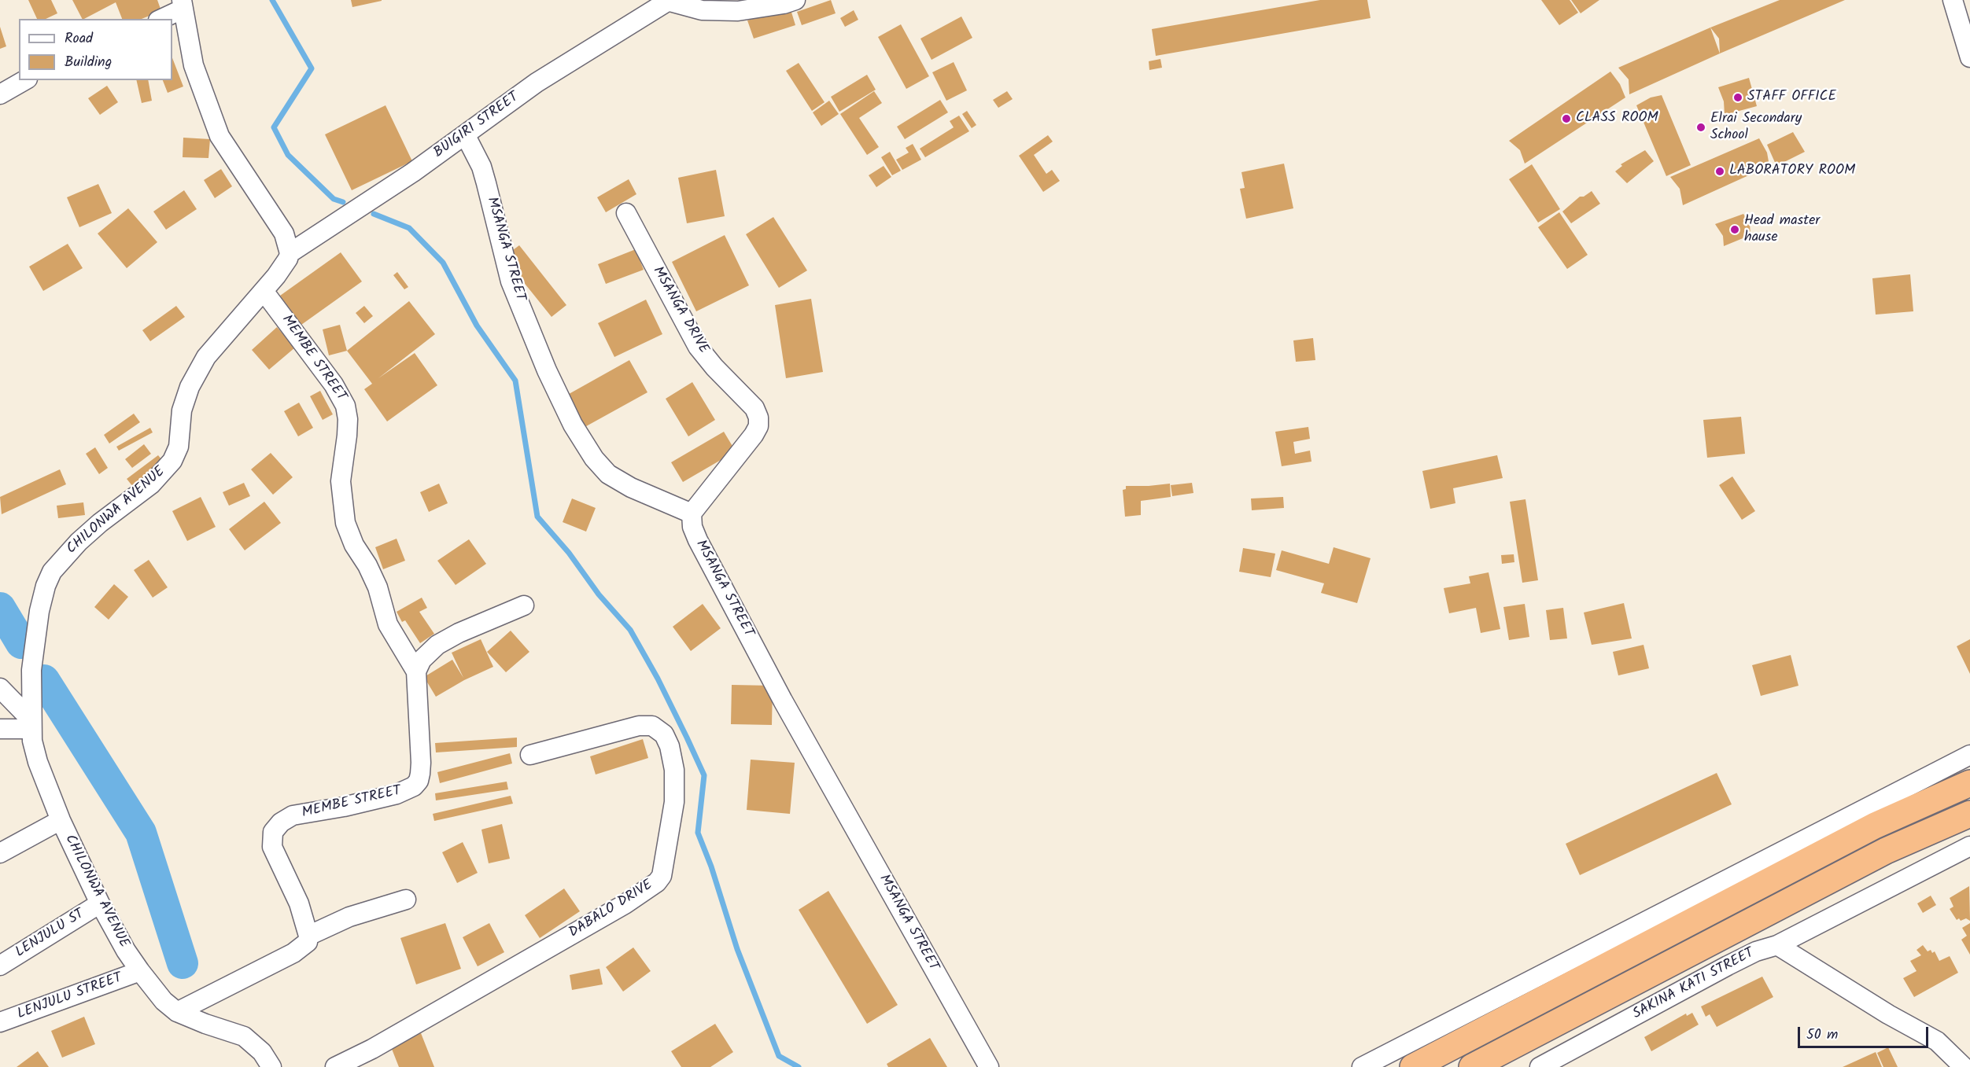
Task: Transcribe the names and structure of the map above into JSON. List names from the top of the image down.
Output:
{
  "streets": {
    "street": [
      "BUIGIRI STREET",
      "MSANGA STREET",
      "MSANGA DRIVE",
      "MEMBE STREET",
      "CHILONWA AVENUE",
      "DABALO DRIVE",
      "LENJULU ST",
      "SAKINA KATI STREET",
      "LENJULU STREET"
    ]
  },
  "crossings": [
    ["BUIGIRI STREET", "MSANGA STREET"],
    ["BUIGIRI STREET", "CHILONWA AVENUE"],
    ["MSANGA STREET", "MSANGA DRIVE"],
    ["MEMBE STREET", "CHILONWA AVENUE"],
    ["CHILONWA AVENUE", "LENJULU ST"],
    ["CHILONWA AVENUE", "LENJULU STREET"]
  ],
  "places": [
    "STAFF OFFICE",
    "CLASS ROOM",
    "Elrai Secondary School",
    "LABORATORY ROOM",
    "Head master hause"
  ],
  "legend": ["Road", "Building"],
  "scale_bar": "50 m"
}
